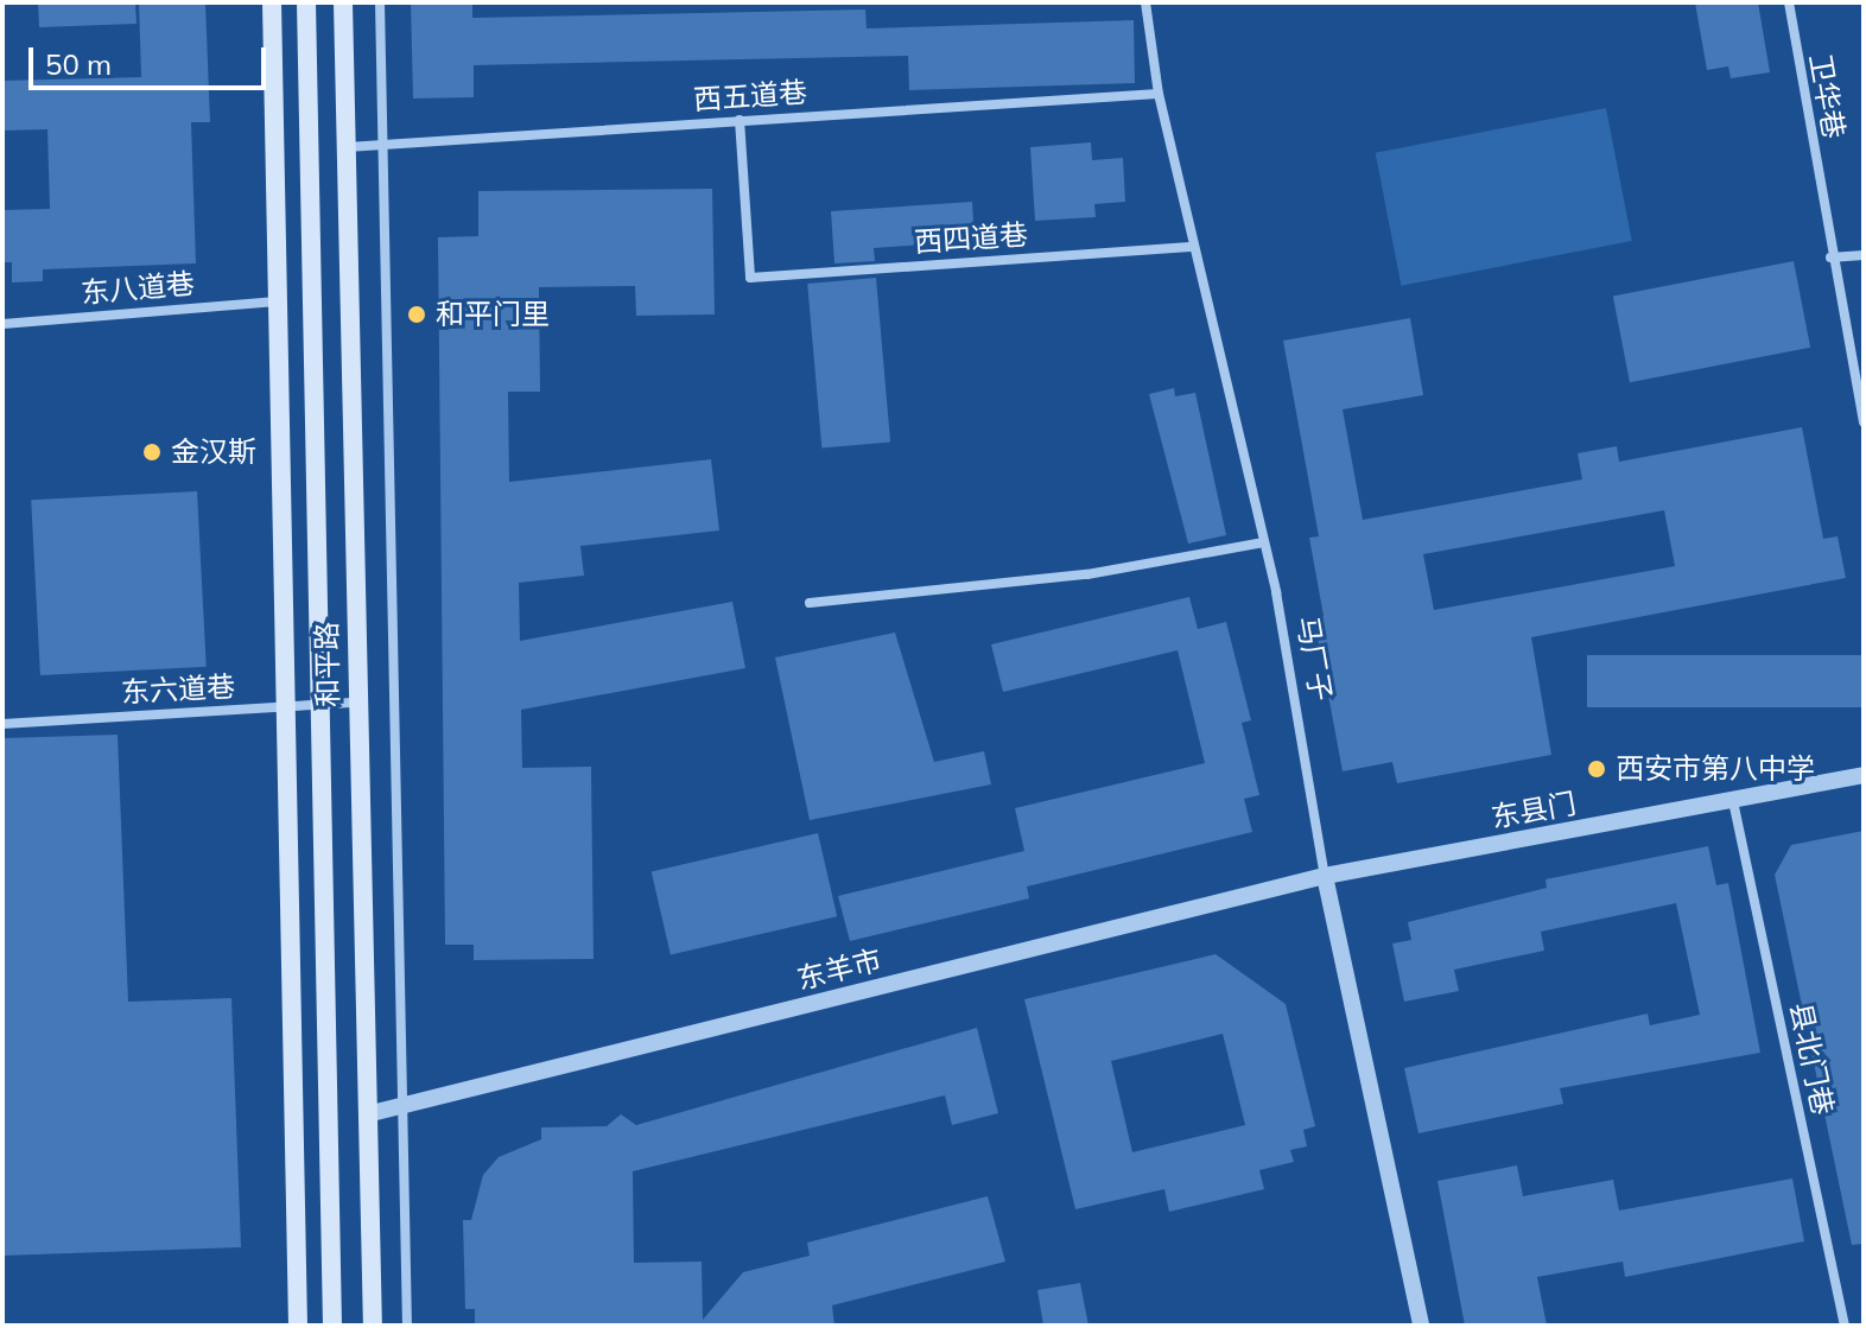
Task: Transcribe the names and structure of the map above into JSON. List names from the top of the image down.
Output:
{
  "streets": {
    "main road": ["和平路"],
    "street": [
      "西五道巷",
      "卫华巷",
      "西四道巷",
      "东八道巷",
      "马厂子",
      "东六道巷",
      "东县门",
      "东羊市",
      "县北门巷"
    ]
  },
  "crossings": [
    ["西五道巷", "西四道巷"],
    ["西五道巷", "马厂子"],
    ["西五道巷", "和平路"],
    ["西四道巷", "马厂子"],
    ["马厂子", "东县门"],
    ["马厂子", "东羊市"],
    ["和平路", "东六道巷"],
    ["和平路", "东羊市"],
    ["东县门", "东羊市"],
    ["东县门", "县北门巷"]
  ],
  "places": ["和平门里", "金汉斯", "西安市第八中学"],
  "scale_bar": "50 m"
}
